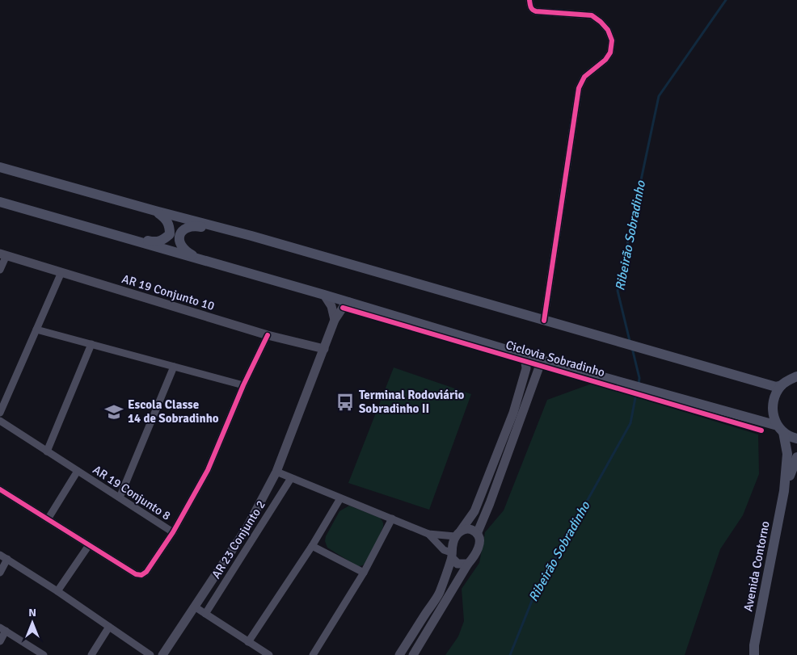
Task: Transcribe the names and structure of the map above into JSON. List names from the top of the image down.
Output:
{
  "streets": {
    "main road": ["Avenida Contorno"],
    "street": ["AR 19 Conjunto 10", "AR 19 Conjunto 8", "AR 23 Conjunto 2"],
    "cycle path": ["Ciclovia Sobradinho"]
  },
  "water": ["Ribeirão Sobradinho"],
  "places": {
    "bus stop": ["Terminal Rodoviário Sobradinho II"],
    "school or university": ["Escola Classe 14 de Sobradinho"]
  },
  "north": "top"
}
